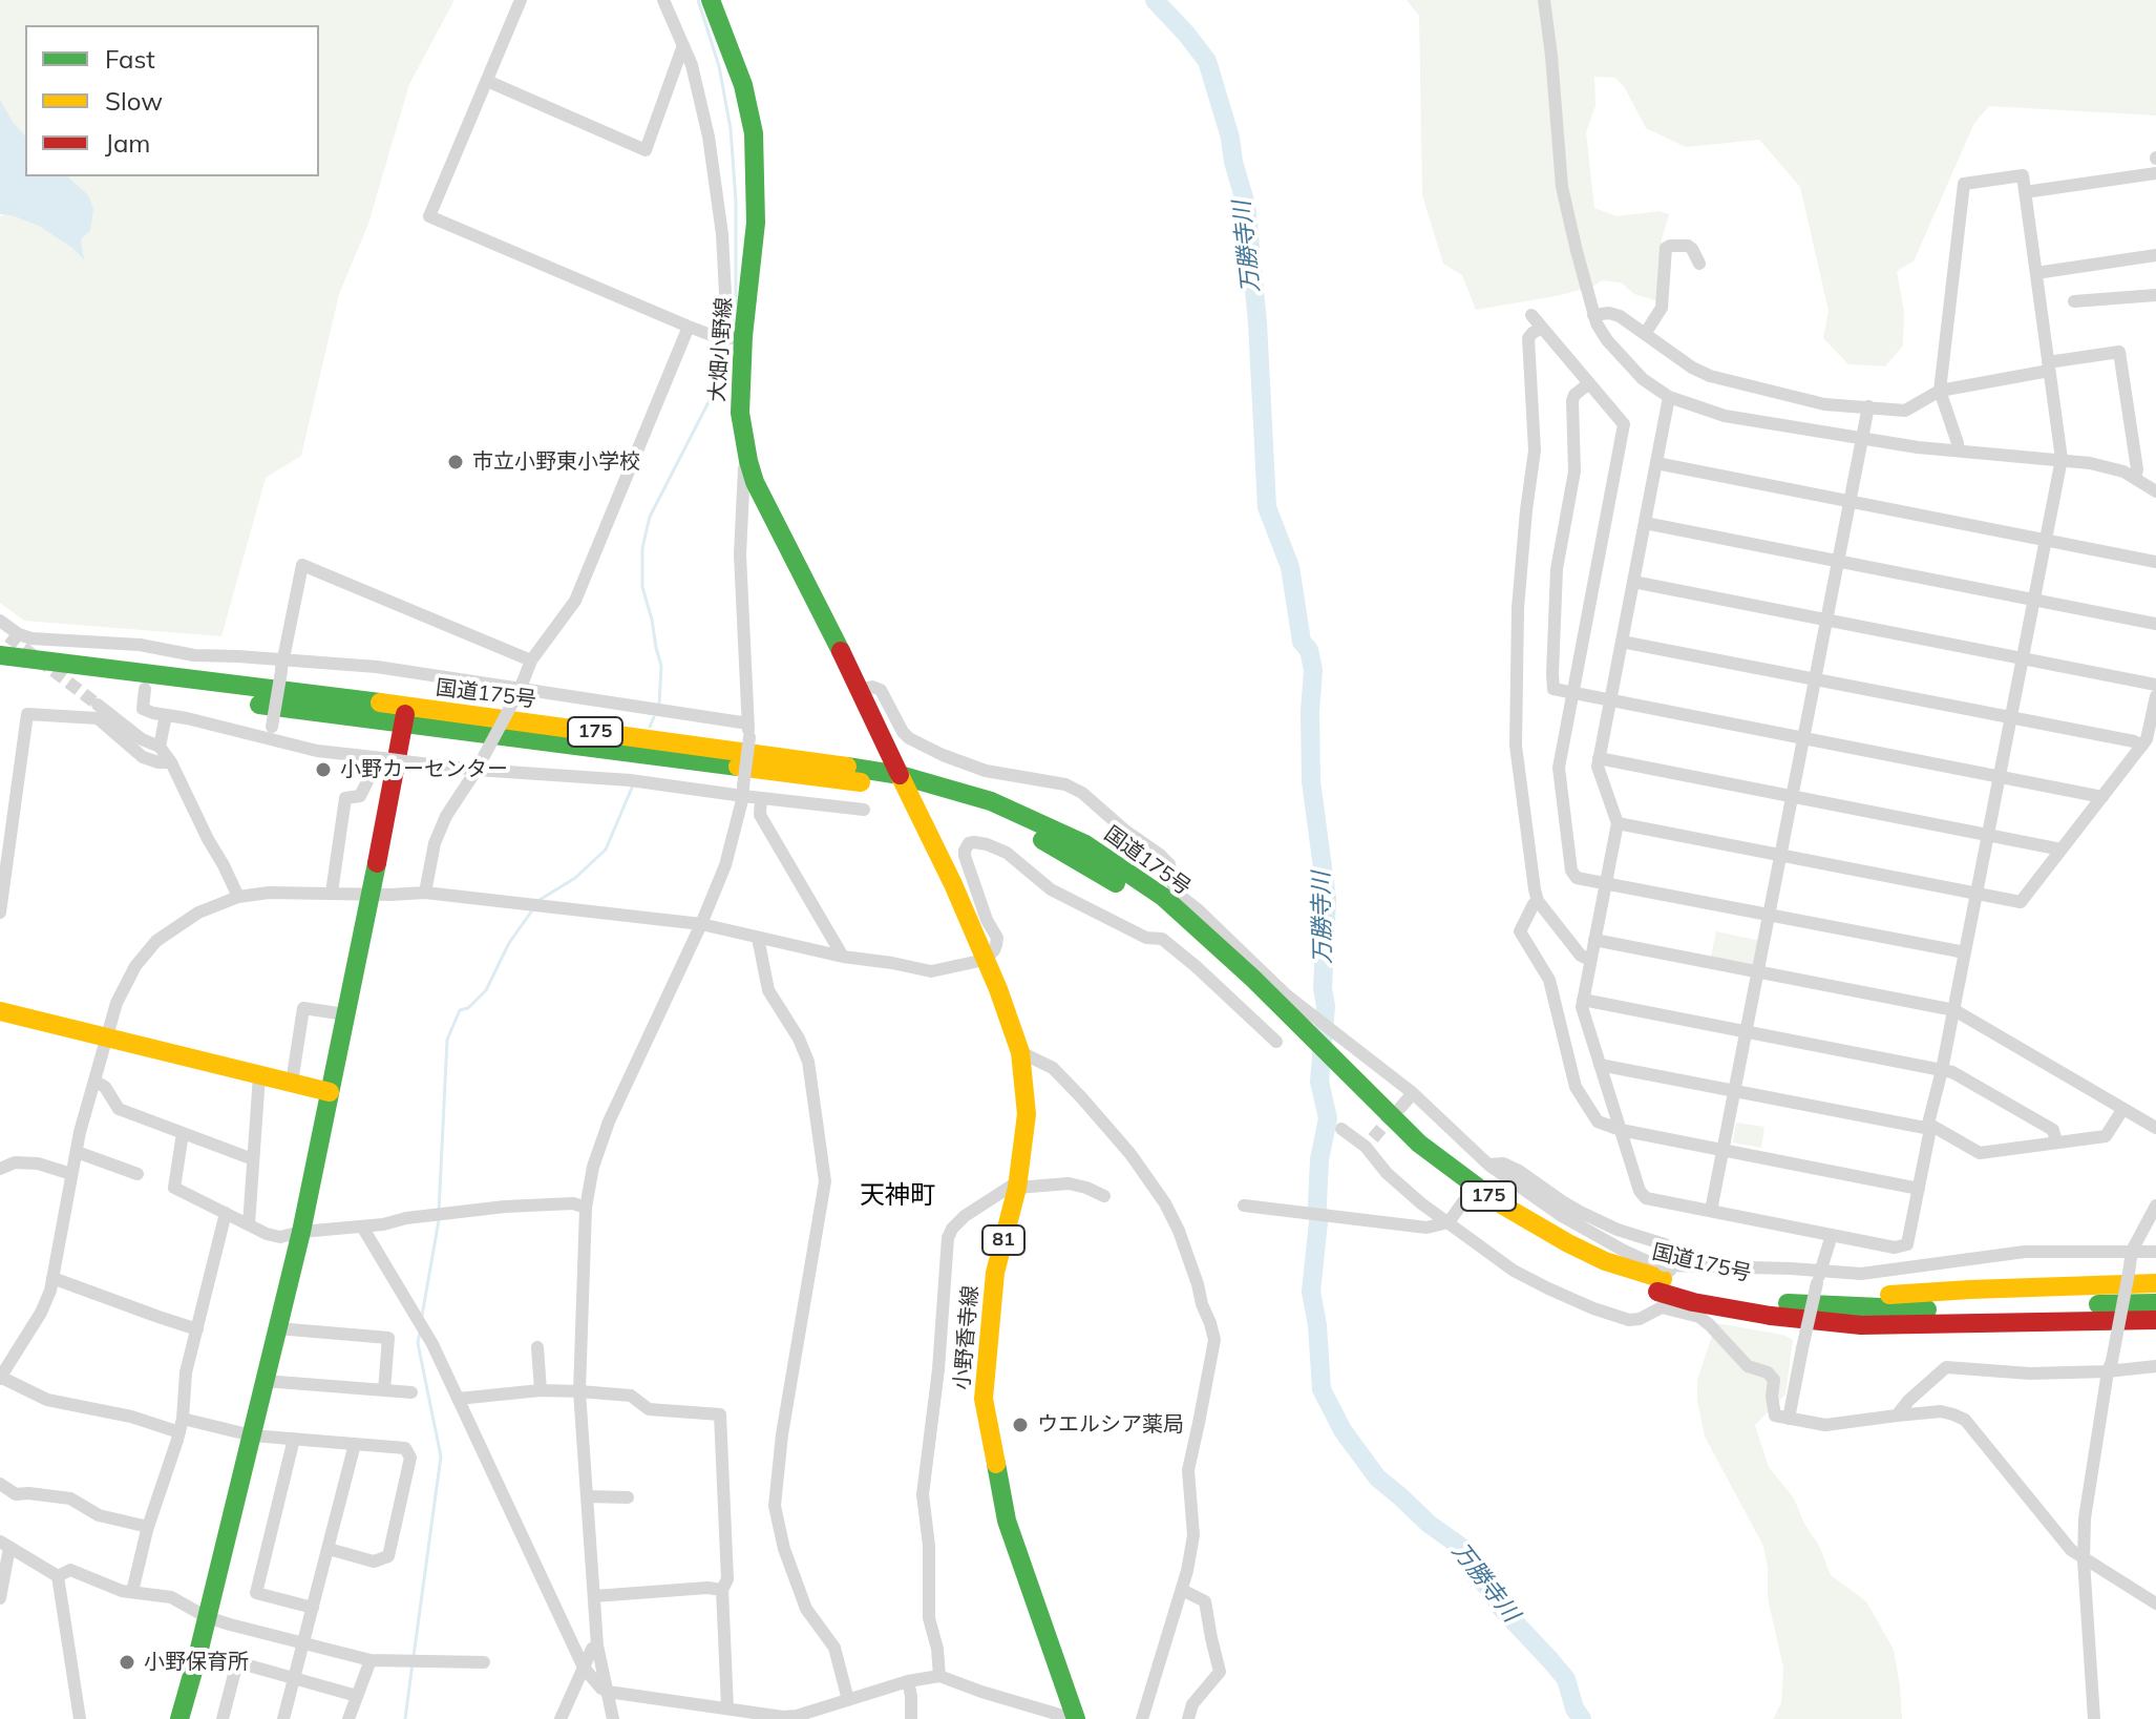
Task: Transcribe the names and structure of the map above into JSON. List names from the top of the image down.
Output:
{
  "streets": {
    "main road": [
      "大畑小野線",
      "国道175号",
      "175",
      "81",
      "小野香寺線"
    ]
  },
  "crossings": [
    ["大畑小野線", "国道175号"],
    ["大畑小野線", "小野香寺線"],
    ["国道175号", "小野香寺線"]
  ],
  "districts": ["天神町"],
  "water": ["万勝寺川"],
  "places": [
    "市立小野東小学校",
    "小野カーセンター",
    "ウエルシア薬局",
    "小野保育所"
  ],
  "legend": ["Fast", "Slow", "Jam"]
}
